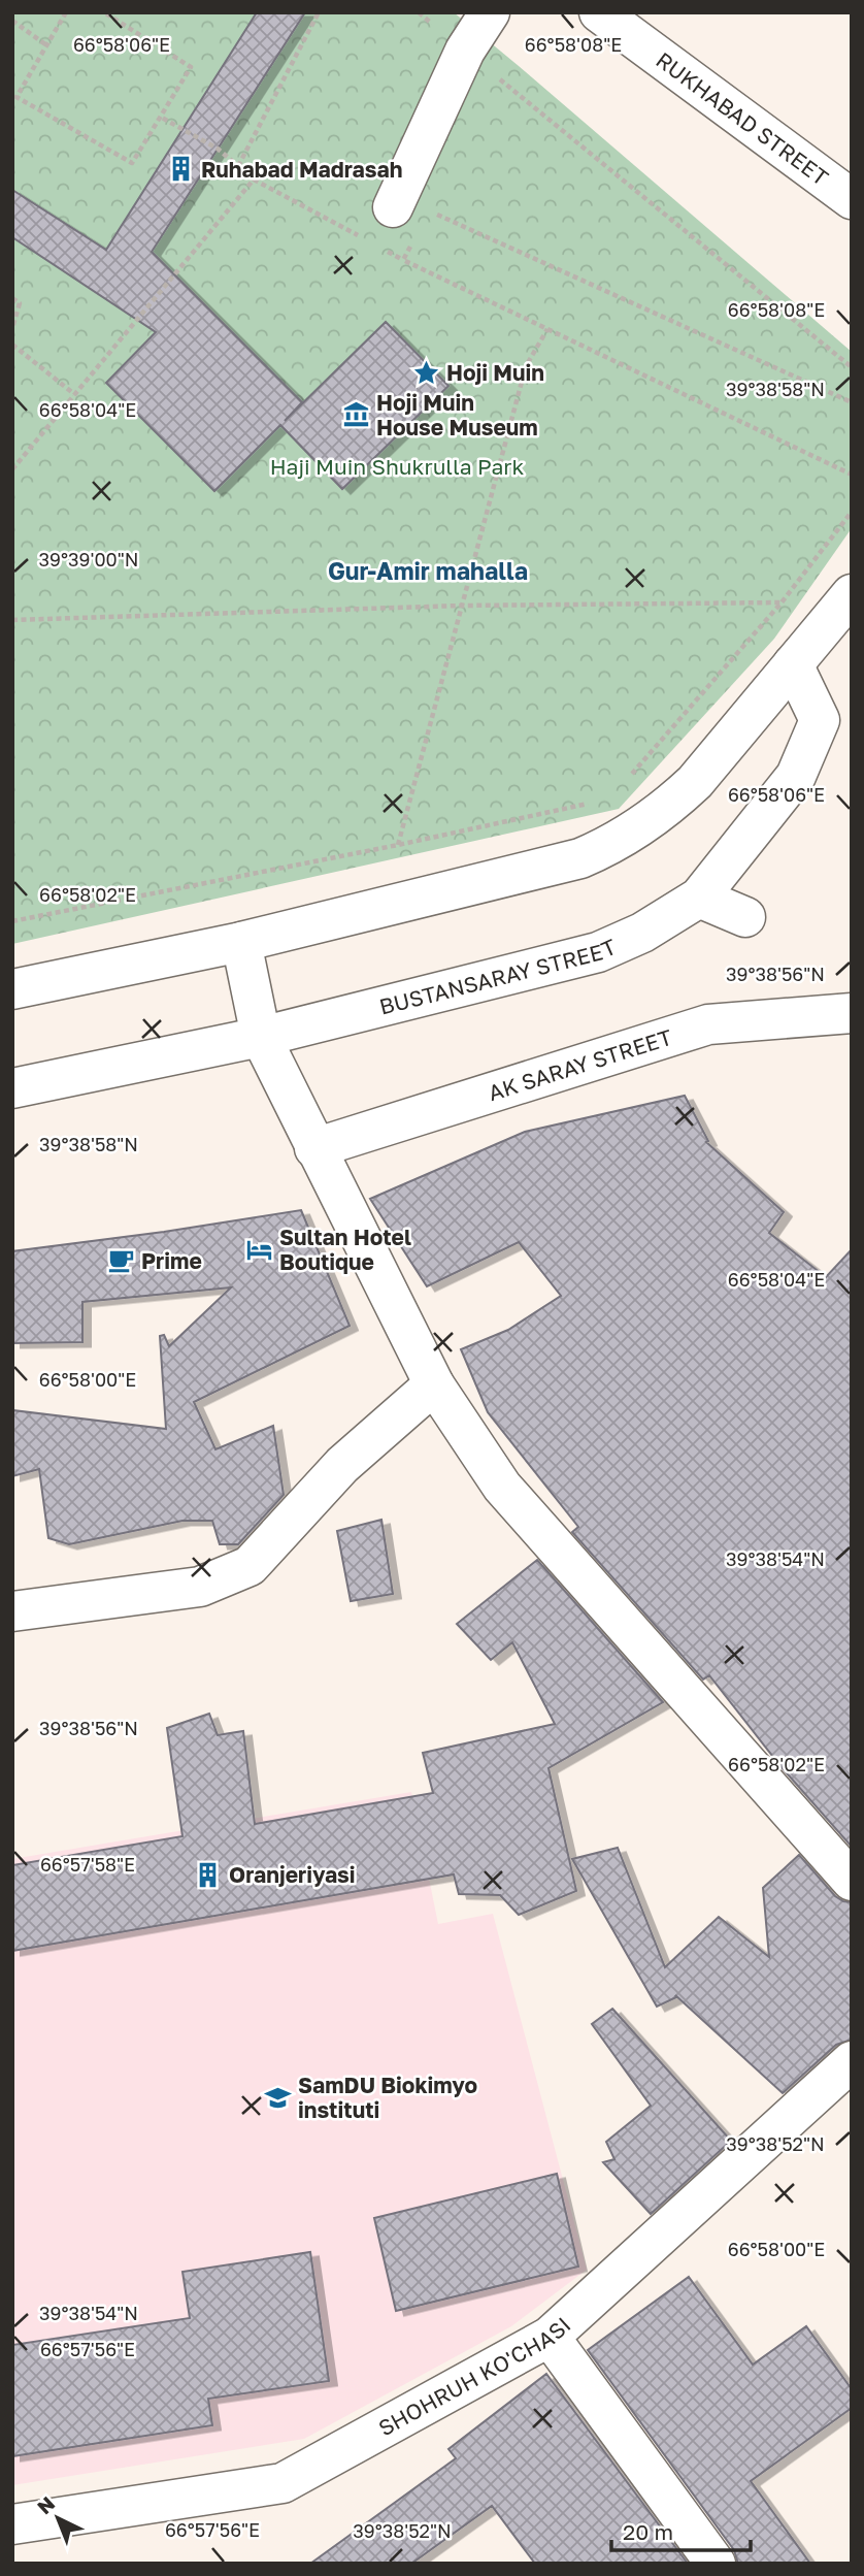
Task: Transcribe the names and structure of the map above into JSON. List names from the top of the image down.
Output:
{
  "streets": {
    "street": [
      "RUKHABAD STREET",
      "BUSTANSARAY STREET",
      "AK SARAY STREET",
      "SHOHRUH KO'CHASI"
    ]
  },
  "districts": ["Gur-Amir mahalla"],
  "parks": ["Haji Muin Shukrulla Park"],
  "places": {
    "building": ["Ruhabad Madrasah", "Oranjeriyasi"],
    "place": ["Hoji Muin"],
    "museum": ["Hoji Muin House Museum"],
    "hotel": ["Sultan Hotel Boutique"],
    "cafe": ["Prime"],
    "school or university": ["SamDU Biokimyo instituti"]
  },
  "scale_bar": "20 m",
  "north": "top left",
  "coordinates": [
    "66°58'06\"E",
    "66°58'08\"E",
    "39°38'58\"N",
    "66°58'04\"E",
    "39°39'00\"N",
    "66°58'02\"E",
    "39°38'56\"N",
    "66°58'00\"E",
    "39°38'54\"N",
    "66°57'58\"E",
    "39°38'52\"N",
    "66°57'56\"E"
  ]
}
